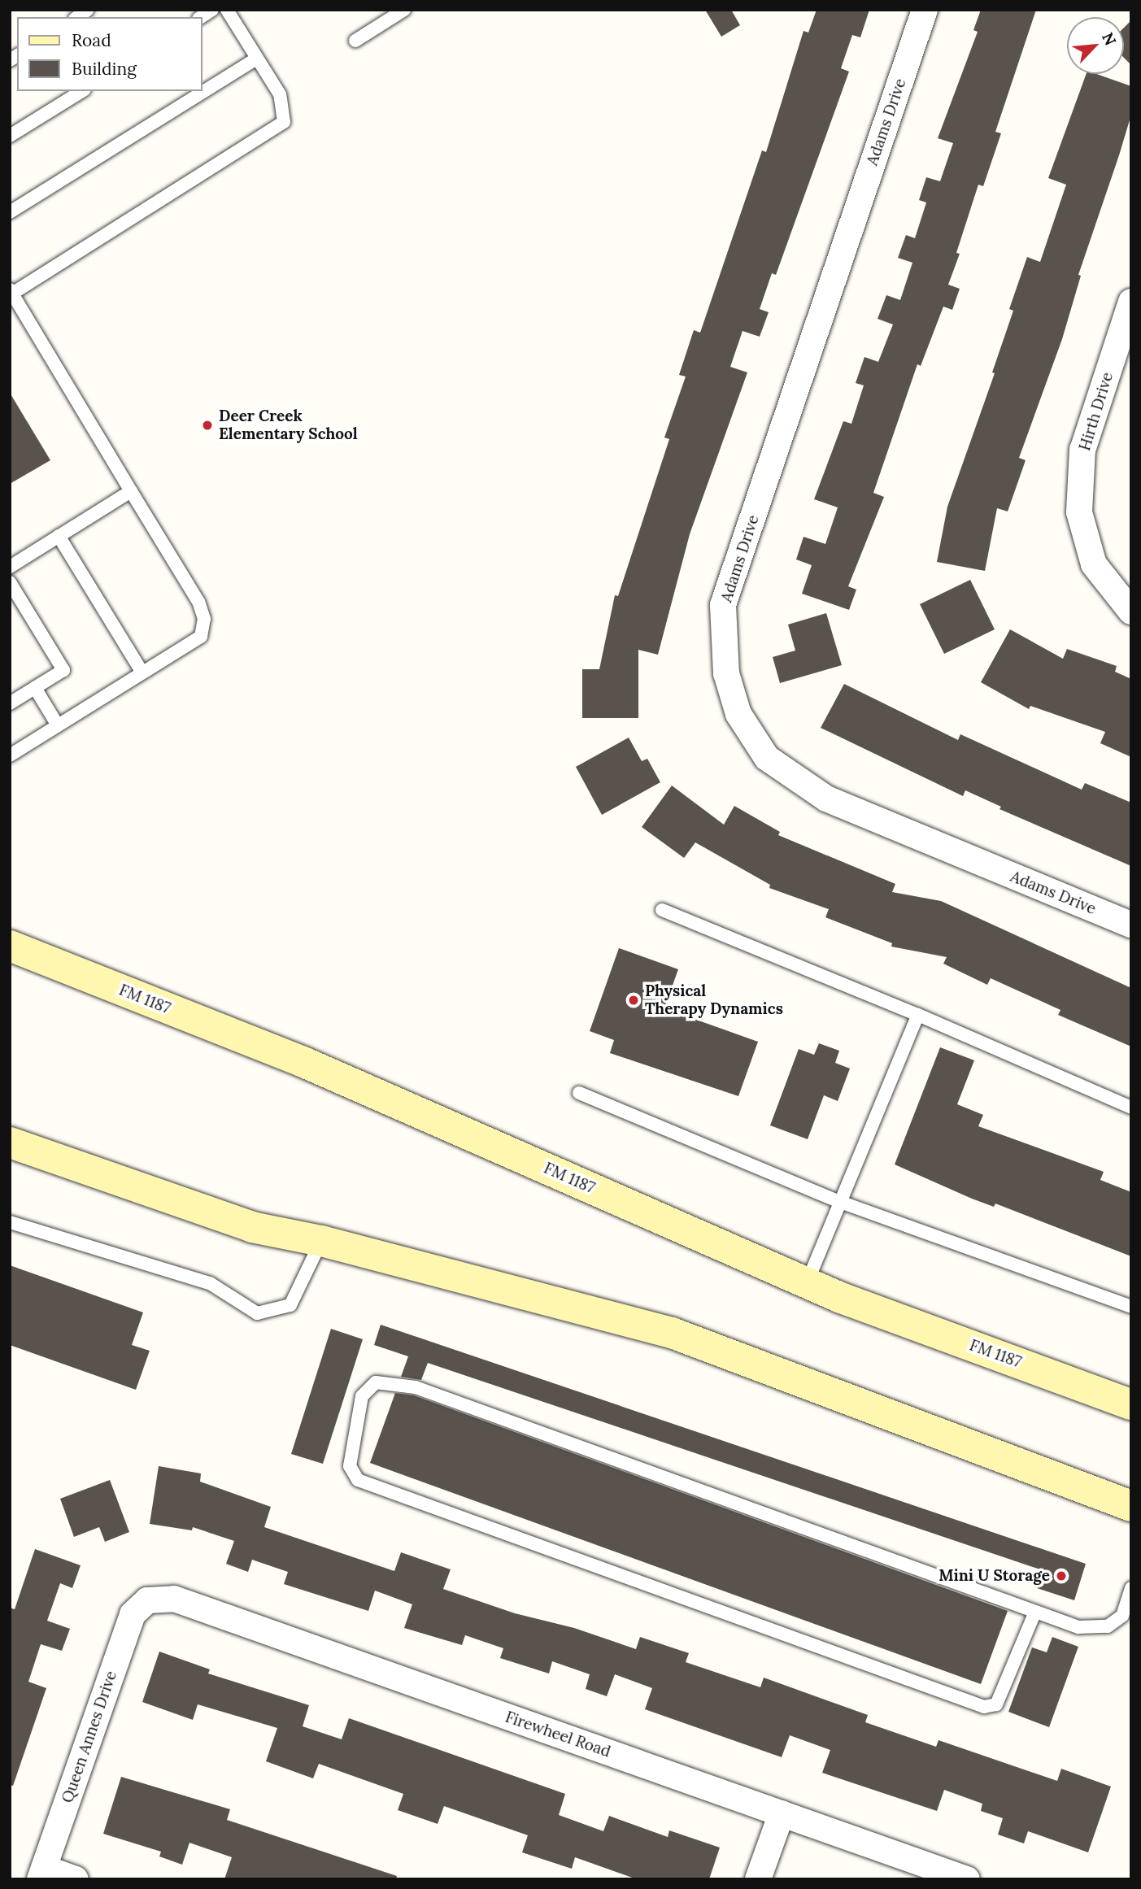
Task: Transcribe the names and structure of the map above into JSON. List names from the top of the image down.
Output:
{
  "streets": {
    "main road": ["FM 1187"],
    "street": [
      "Adams Drive",
      "Hirth Drive",
      "Firewheel Road",
      "Queen Annes Drive"
    ]
  },
  "crossings": [
    ["Firewheel Road", "Queen Annes Drive"]
  ],
  "places": ["Deer Creek Elementary School", "Physical Therapy Dynamics", "Mini U Storage"],
  "legend": ["Road", "Building"],
  "north": "top right"
}
